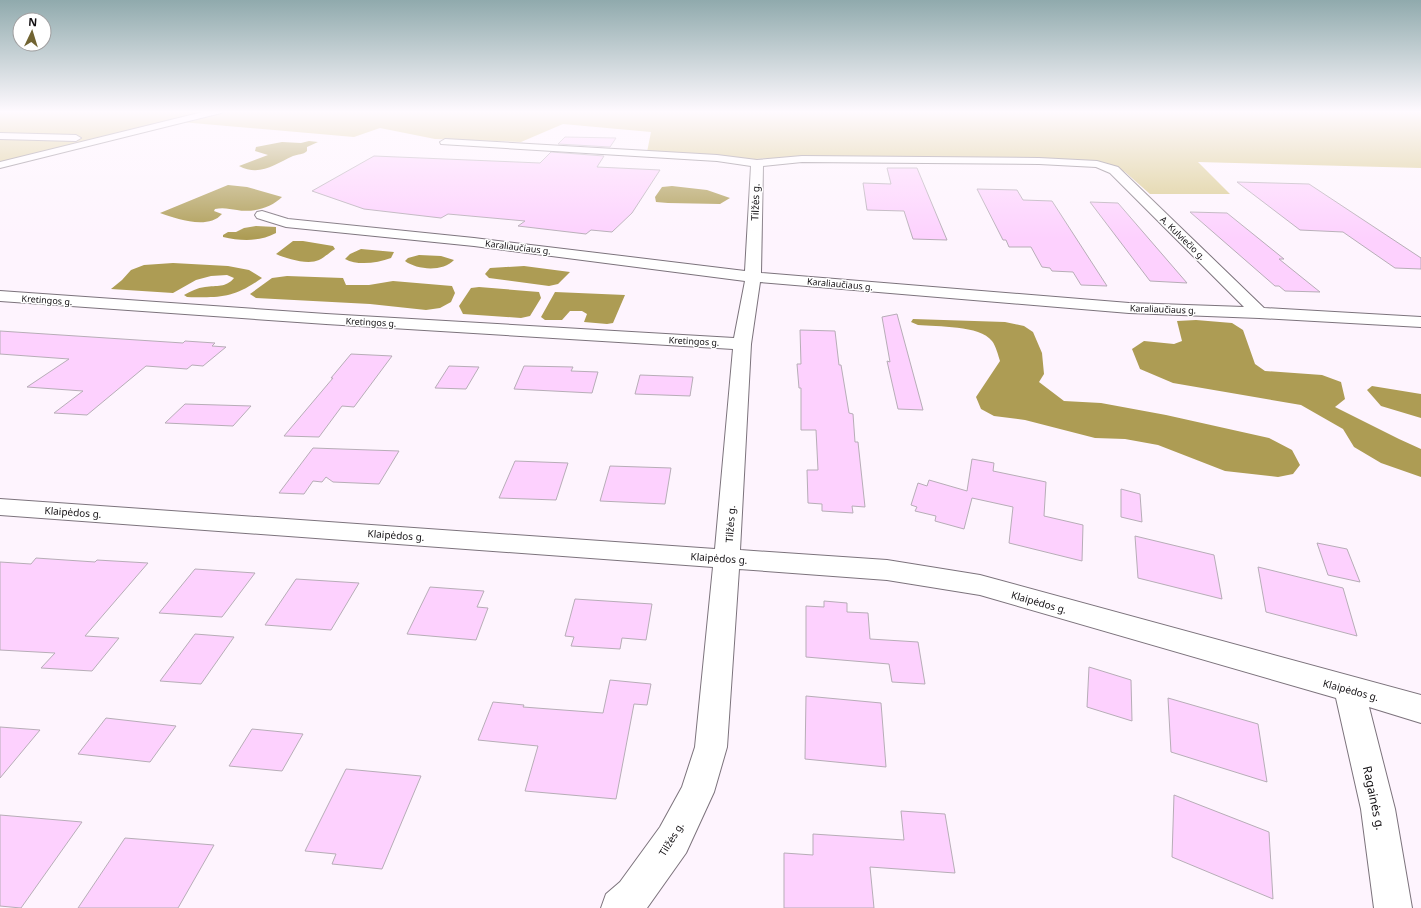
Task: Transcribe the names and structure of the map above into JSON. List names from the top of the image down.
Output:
{
  "streets": {
    "street": [
      "Tilžės g.",
      "A. Kulviečio g.",
      "Karaliaučiaus g.",
      "Kretingos g.",
      "Klaipėdos g.",
      "Ragainės g."
    ]
  },
  "crossings": [
    ["Tilžės g.", "A. Kulviečio g."],
    ["Tilžės g.", "Karaliaučiaus g."],
    ["Tilžės g.", "Kretingos g."],
    ["Tilžės g.", "Klaipėdos g."],
    ["A. Kulviečio g.", "Karaliaučiaus g."],
    ["Klaipėdos g.", "Ragainės g."]
  ],
  "north": "top"
}
